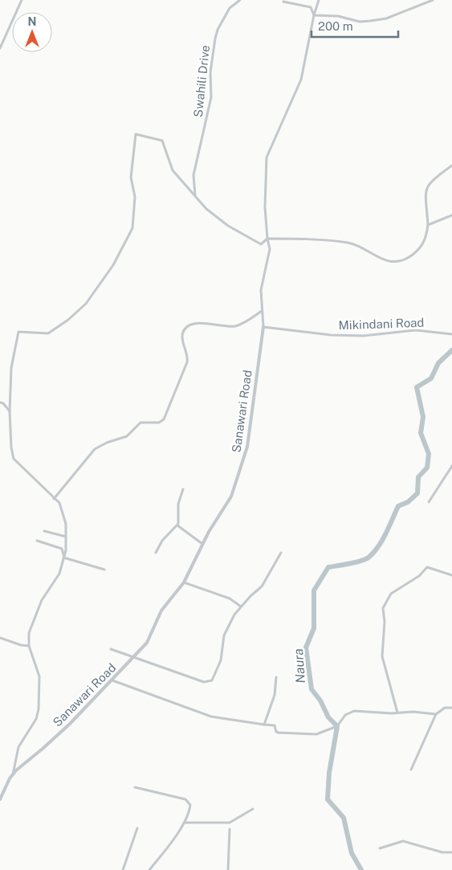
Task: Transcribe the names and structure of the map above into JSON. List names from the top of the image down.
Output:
{
  "streets": {
    "street": ["Swahili Drive", "Mikindani Road", "Sanawari Road"]
  },
  "crossings": [
    ["Mikindani Road", "Sanawari Road"]
  ],
  "water": ["Naura"],
  "scale_bar": "200 m",
  "north": "top"
}
